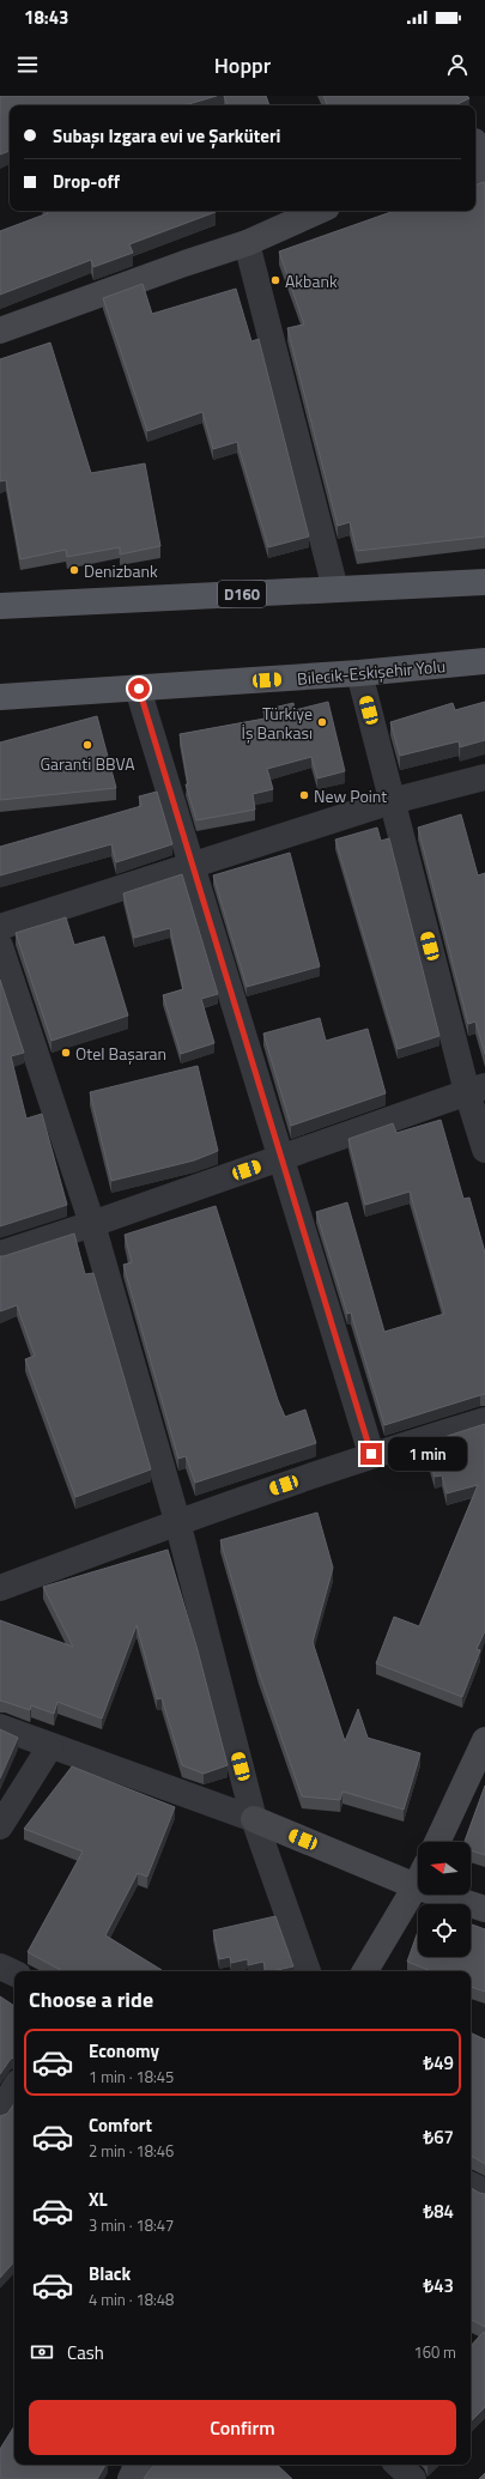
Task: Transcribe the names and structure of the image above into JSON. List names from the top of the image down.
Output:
{
  "streets": {
    "main road": ["D160", "Bilecik-Eskişehir Yolu"]
  },
  "places": [
    "Akbank",
    "Denizbank",
    "Türkiye İş Bankası",
    "Garanti BBVA",
    "New Point",
    "Otel Başaran"
  ],
  "north": "left",
  "page": {
    "status": "18:43",
    "header": "Hoppr",
    "banner": ["Subaşı Izgara evi ve Şarküteri", "Drop-off"],
    "bubble": "1 min",
    "heading": "Choose a ride",
    "list": [
      {
        "name": "Economy",
        "note": "1 min · 18:45",
        "value": "₺49"
      },
      {
        "name": "Comfort",
        "note": "2 min · 18:46",
        "value": "₺67"
      },
      {
        "name": "XL",
        "note": "3 min · 18:47",
        "value": "₺84"
      },
      {
        "name": "Black",
        "note": "4 min · 18:48",
        "value": "₺43"
      }
    ],
    "pay": ["Cash", "160 m"],
    "buttons": "Confirm"
  }
}
